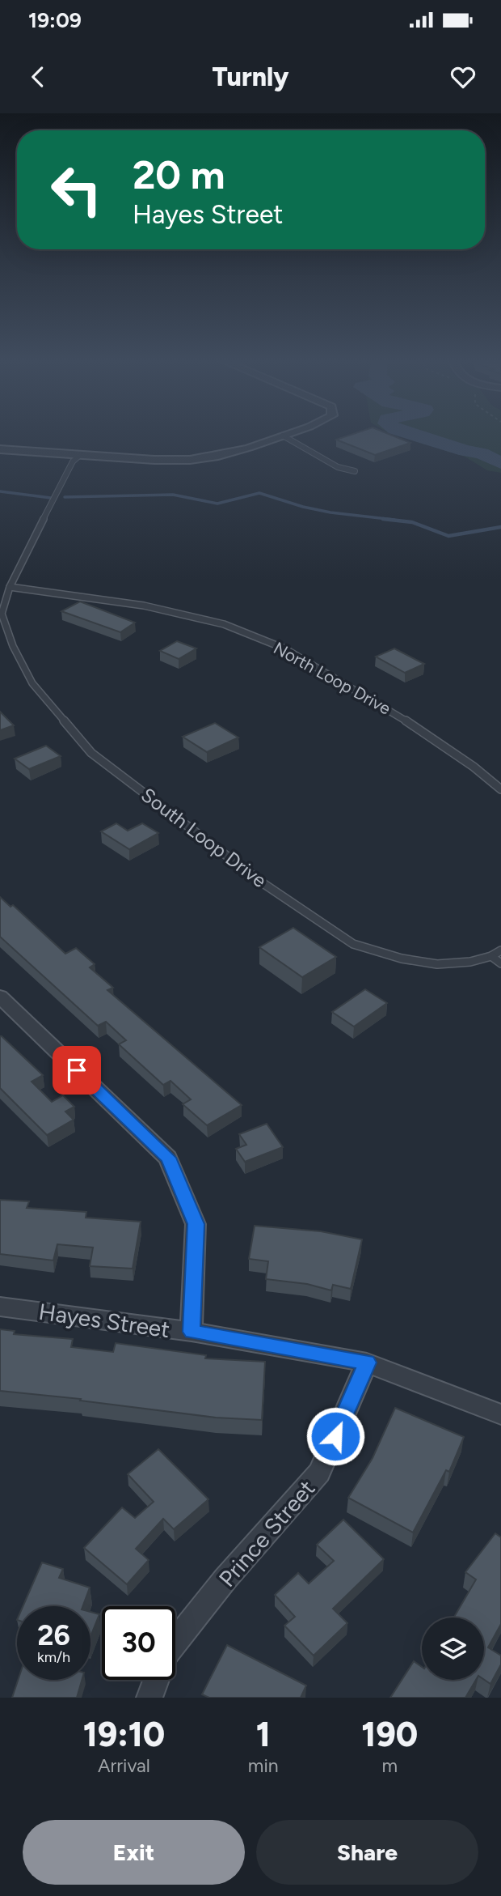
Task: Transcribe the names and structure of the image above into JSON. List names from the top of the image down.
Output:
{
  "streets": {
    "street": ["Hayes Street", "Prince Street"],
    "lane": ["North Loop Drive", "South Loop Drive"]
  },
  "crossings": [
    ["North Loop Drive", "South Loop Drive"],
    ["Hayes Street", "Prince Street"]
  ],
  "page": {
    "status": "19:09",
    "header": "Turnly",
    "turn": ["20 m", "Hayes Street"],
    "speed": "26 km/h",
    "limit": "30",
    "eta": [
      "19:10",
      "Arrival",
      "1",
      "min",
      "190",
      "m"
    ],
    "buttons": ["Exit", "Share"]
  }
}
